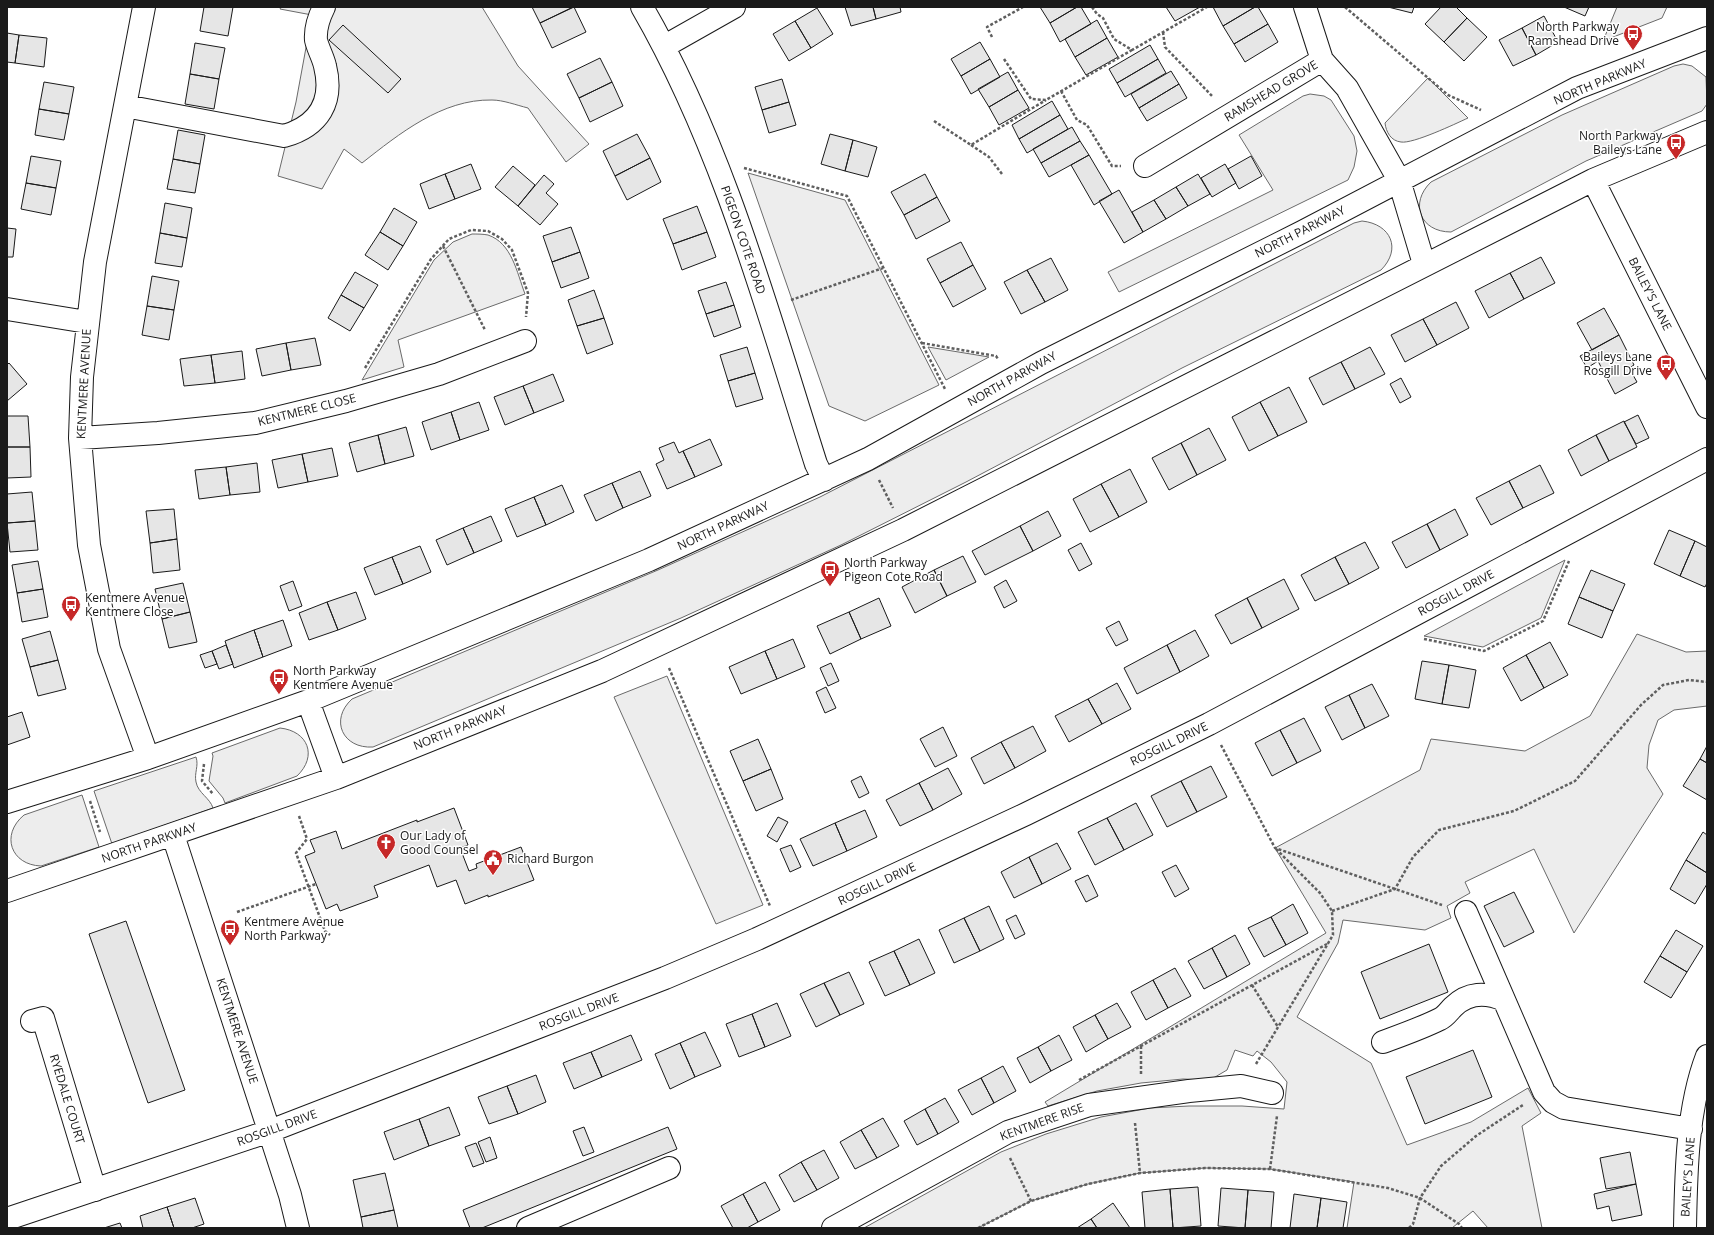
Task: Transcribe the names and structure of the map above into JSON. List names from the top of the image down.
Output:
{
  "streets": {
    "street": [
      "NORTH PARKWAY",
      "RAMSHEAD GROVE",
      "PIGEON COTE ROAD",
      "BAILEY'S LANE",
      "KENTMERE AVENUE",
      "KENTMERE CLOSE",
      "ROSGILL DRIVE",
      "RYEDALE COURT",
      "KENTMERE RISE"
    ]
  },
  "crossings": [
    ["NORTH PARKWAY", "RAMSHEAD GROVE"],
    ["NORTH PARKWAY", "PIGEON COTE ROAD"],
    ["NORTH PARKWAY", "BAILEY'S LANE"],
    ["NORTH PARKWAY", "KENTMERE AVENUE"],
    ["KENTMERE AVENUE", "KENTMERE CLOSE"],
    ["KENTMERE AVENUE", "ROSGILL DRIVE"],
    ["ROSGILL DRIVE", "RYEDALE COURT"]
  ],
  "places": {
    "bus stop": [
      "North Parkway Ramshead Drive",
      "North Parkway Baileys Lane",
      "Baileys Lane Rosgill Drive",
      "North Parkway Pigeon Cote Road",
      "Kentmere Avenue Kentmere Close",
      "North Parkway Kentmere Avenue",
      "Kentmere Avenue North Parkway"
    ],
    "church": ["Our Lady of Good Counsel"],
    "public building": ["Richard Burgon"]
  }
}
